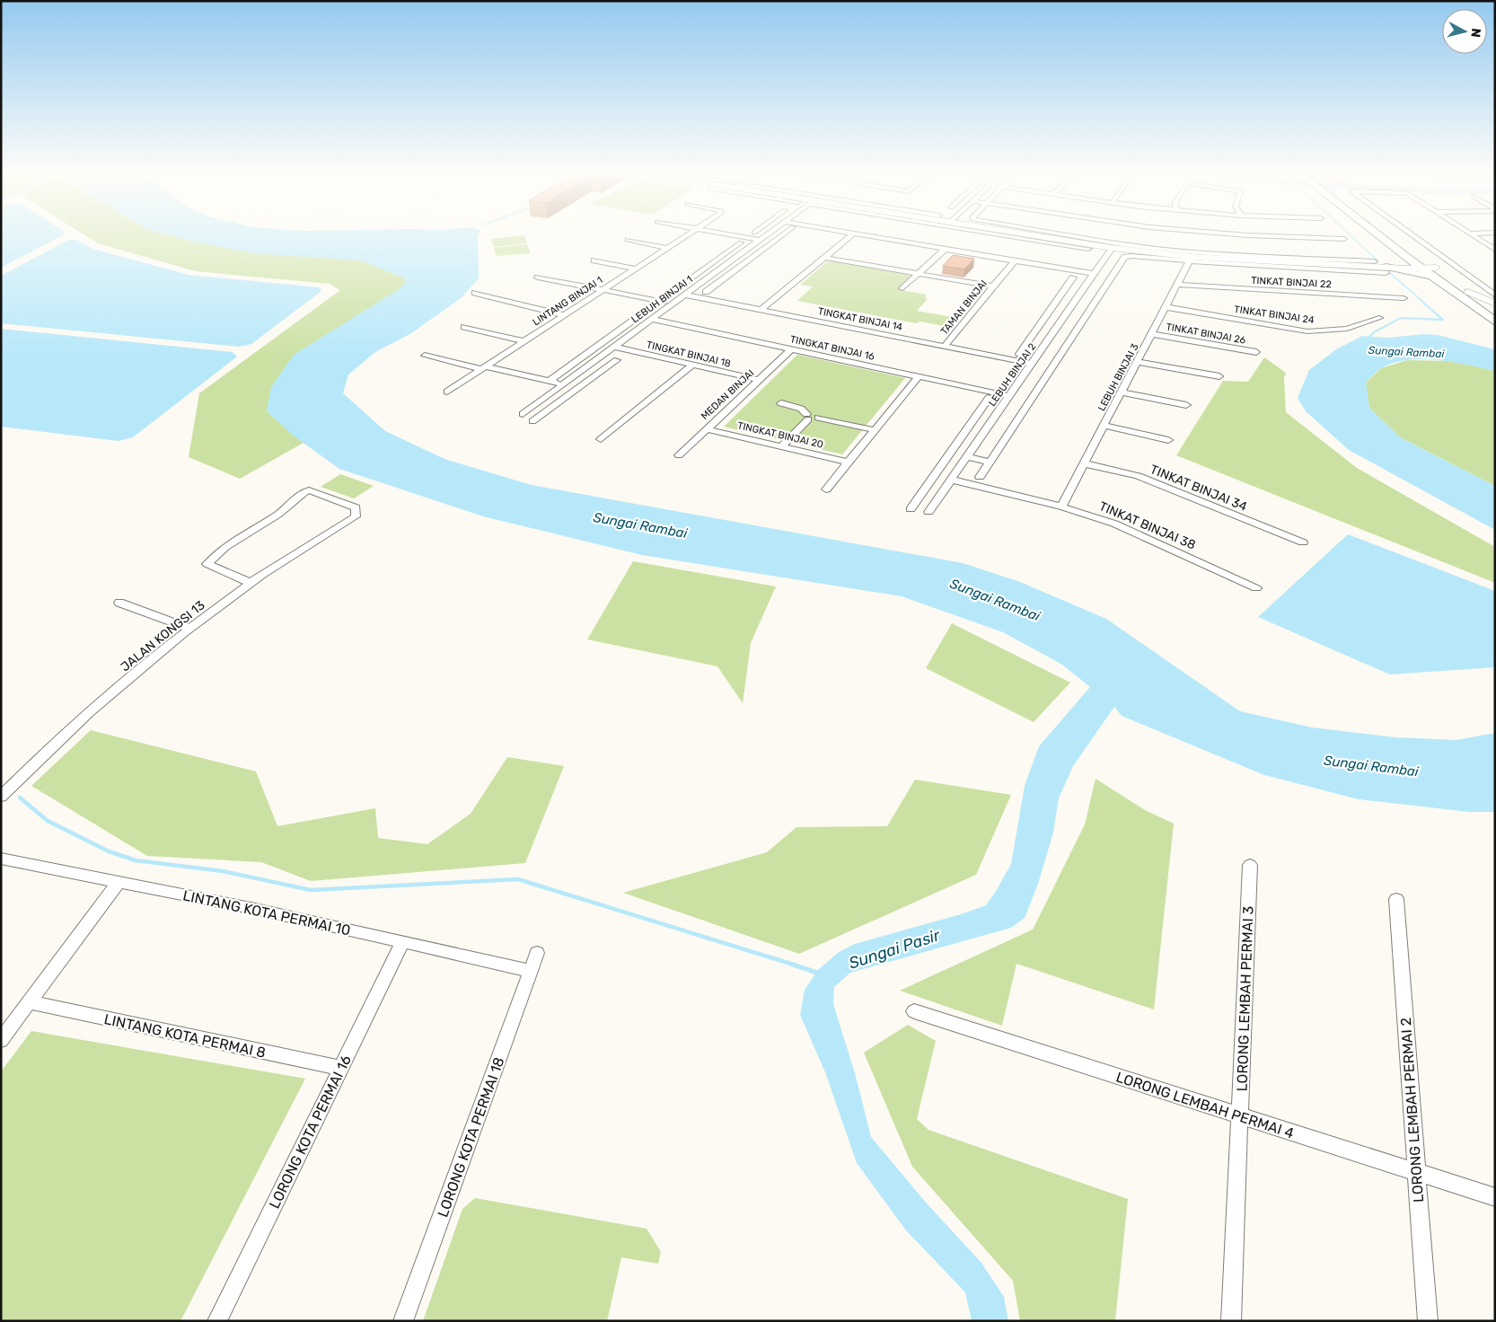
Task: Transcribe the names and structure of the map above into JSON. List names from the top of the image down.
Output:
{
  "streets": {
    "street": [
      "TINKAT BINJAI 22",
      "LEBUH BINJAI 1",
      "LINTANG BINJAI 1",
      "TAMAN BINJAI",
      "TINKAT BINJAI 24",
      "TINGKAT BINJAI 14",
      "TINKAT BINJAI 26",
      "TINGKAT BINJAI 16",
      "TINGKAT BINJAI 18",
      "LEBUH BINJAI 2",
      "LEBUH BINJAI 3",
      "MEDAN BINJAI",
      "TINGKAT BINJAI 20",
      "TINKAT BINJAI 34",
      "TINKAT BINJAI 38",
      "JALAN KONGSI 13",
      "LINTANG KOTA PERMAI 10",
      "LORONG LEMBAH PERMAI 3",
      "LINTANG KOTA PERMAI 8",
      "LORONG LEMBAH PERMAI 4",
      "LORONG LEMBAH PERMAI 2",
      "LORONG KOTA PERMAI 16",
      "LORONG KOTA PERMAI 18"
    ]
  },
  "crossings": [
    ["TINKAT BINJAI 22", "LEBUH BINJAI 3"],
    ["LEBUH BINJAI 1", "TINGKAT BINJAI 14"],
    ["LEBUH BINJAI 1", "TINGKAT BINJAI 16"],
    ["LEBUH BINJAI 1", "TINGKAT BINJAI 18"],
    ["TAMAN BINJAI", "TINGKAT BINJAI 14"],
    ["TINKAT BINJAI 24", "LEBUH BINJAI 3"],
    ["TINGKAT BINJAI 14", "LEBUH BINJAI 2"],
    ["TINKAT BINJAI 26", "LEBUH BINJAI 3"],
    ["TINGKAT BINJAI 16", "LEBUH BINJAI 2"],
    ["TINGKAT BINJAI 16", "MEDAN BINJAI"],
    ["TINGKAT BINJAI 18", "MEDAN BINJAI"],
    ["LEBUH BINJAI 2", "TINKAT BINJAI 38"],
    ["LEBUH BINJAI 3", "TINKAT BINJAI 34"],
    ["LEBUH BINJAI 3", "TINKAT BINJAI 38"],
    ["MEDAN BINJAI", "TINGKAT BINJAI 20"],
    ["LINTANG KOTA PERMAI 10", "LORONG KOTA PERMAI 16"],
    ["LINTANG KOTA PERMAI 10", "LORONG KOTA PERMAI 18"],
    ["LORONG LEMBAH PERMAI 3", "LORONG LEMBAH PERMAI 4"],
    ["LINTANG KOTA PERMAI 8", "LORONG KOTA PERMAI 16"],
    ["LORONG LEMBAH PERMAI 4", "LORONG LEMBAH PERMAI 2"]
  ],
  "water": ["Sungai Rambai", "Sungai Pasir"],
  "north": "right"
}
